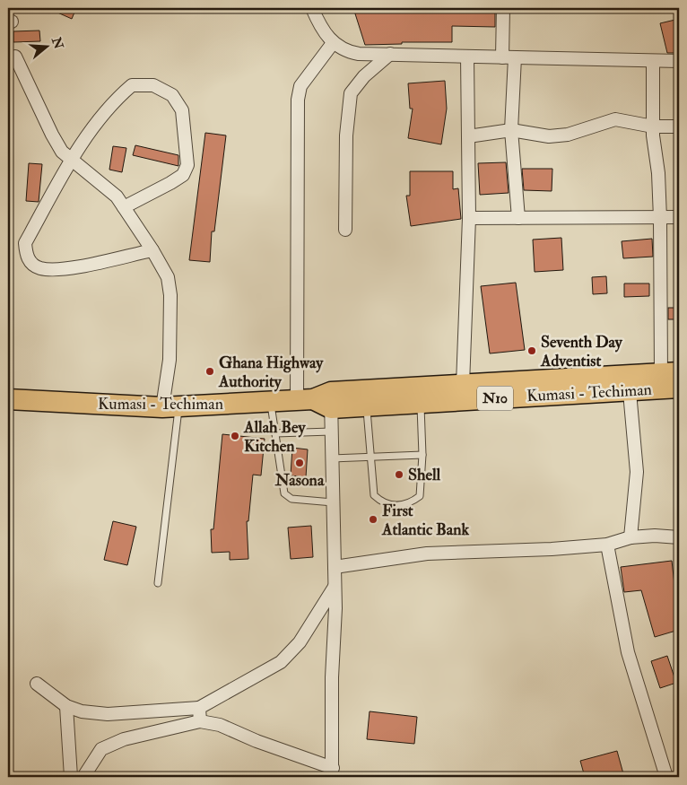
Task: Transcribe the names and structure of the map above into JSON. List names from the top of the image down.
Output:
{
  "streets": {
    "highway": ["Kumasi - Techiman", "N10"]
  },
  "places": [
    "Seventh Day Adventist",
    "Ghana Highway Authority",
    "Allah Bey Kitchen",
    "Nasona",
    "Shell",
    "First Atlantic Bank"
  ],
  "north": "right"
}
